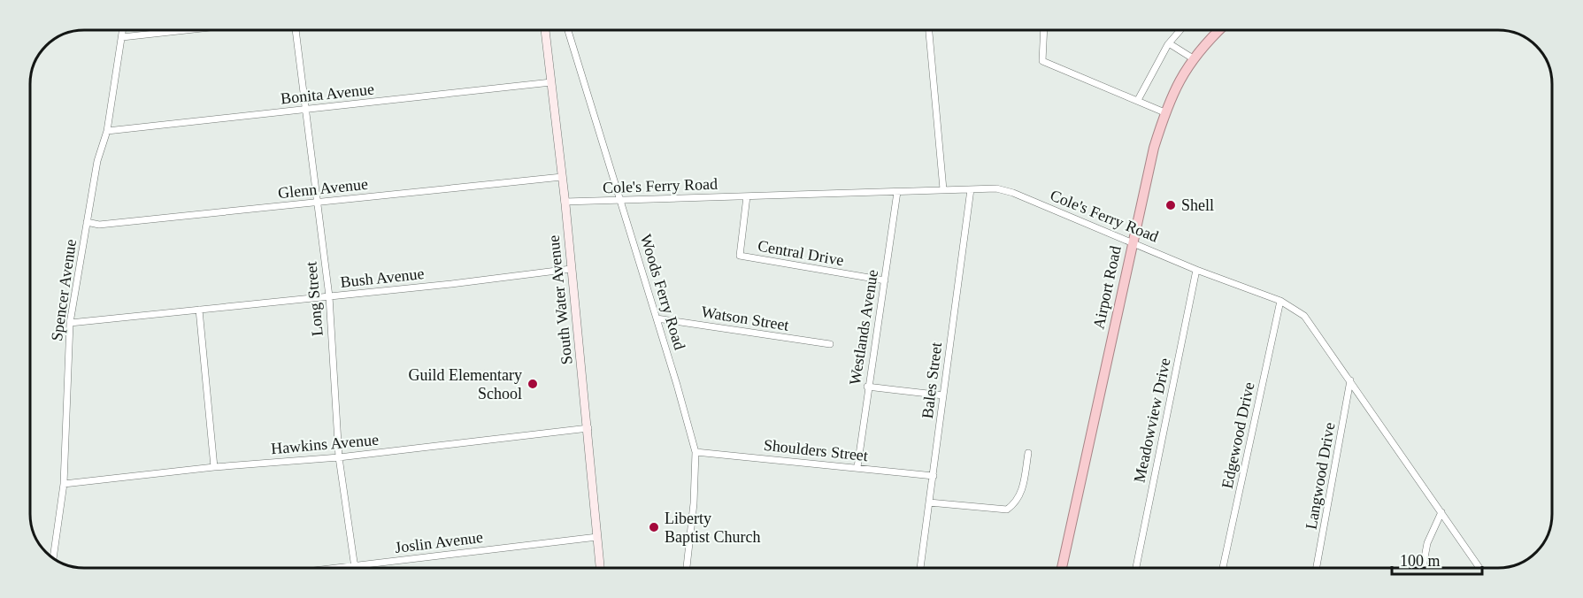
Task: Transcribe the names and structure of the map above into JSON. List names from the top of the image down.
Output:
{
  "streets": {
    "highway": ["Airport Road"],
    "main road": ["South Water Avenue"],
    "street": [
      "Bonita Avenue",
      "Cole's Ferry Road",
      "Glenn Avenue",
      "Central Drive",
      "Bush Avenue",
      "Spencer Avenue",
      "Woods Ferry Road",
      "Long Street",
      "Watson Street",
      "Westlands Avenue",
      "Bales Street",
      "Meadowview Drive",
      "Edgewood Drive",
      "Hawkins Avenue",
      "Shoulders Street",
      "Langwood Drive",
      "Joslin Avenue"
    ]
  },
  "crossings": [
    ["Bonita Avenue", "Spencer Avenue"],
    ["Bonita Avenue", "Long Street"],
    ["Bonita Avenue", "South Water Avenue"],
    ["Cole's Ferry Road", "Central Drive"],
    ["Cole's Ferry Road", "Airport Road"],
    ["Cole's Ferry Road", "Woods Ferry Road"],
    ["Cole's Ferry Road", "South Water Avenue"],
    ["Cole's Ferry Road", "Westlands Avenue"],
    ["Cole's Ferry Road", "Bales Street"],
    ["Cole's Ferry Road", "Meadowview Drive"],
    ["Cole's Ferry Road", "Edgewood Drive"],
    ["Cole's Ferry Road", "Langwood Drive"],
    ["Glenn Avenue", "Spencer Avenue"],
    ["Glenn Avenue", "Long Street"],
    ["Glenn Avenue", "South Water Avenue"],
    ["Central Drive", "Westlands Avenue"],
    ["Bush Avenue", "Spencer Avenue"],
    ["Bush Avenue", "Long Street"],
    ["Bush Avenue", "South Water Avenue"],
    ["Spencer Avenue", "Hawkins Avenue"],
    ["Woods Ferry Road", "Watson Street"],
    ["Woods Ferry Road", "Shoulders Street"],
    ["Long Street", "Hawkins Avenue"],
    ["Long Street", "Joslin Avenue"],
    ["South Water Avenue", "Hawkins Avenue"],
    ["South Water Avenue", "Joslin Avenue"],
    ["Westlands Avenue", "Shoulders Street"],
    ["Bales Street", "Shoulders Street"]
  ],
  "places": ["Shell", "Guild Elementary School", "Liberty Baptist Church"],
  "scale_bar": "100 m"
}
